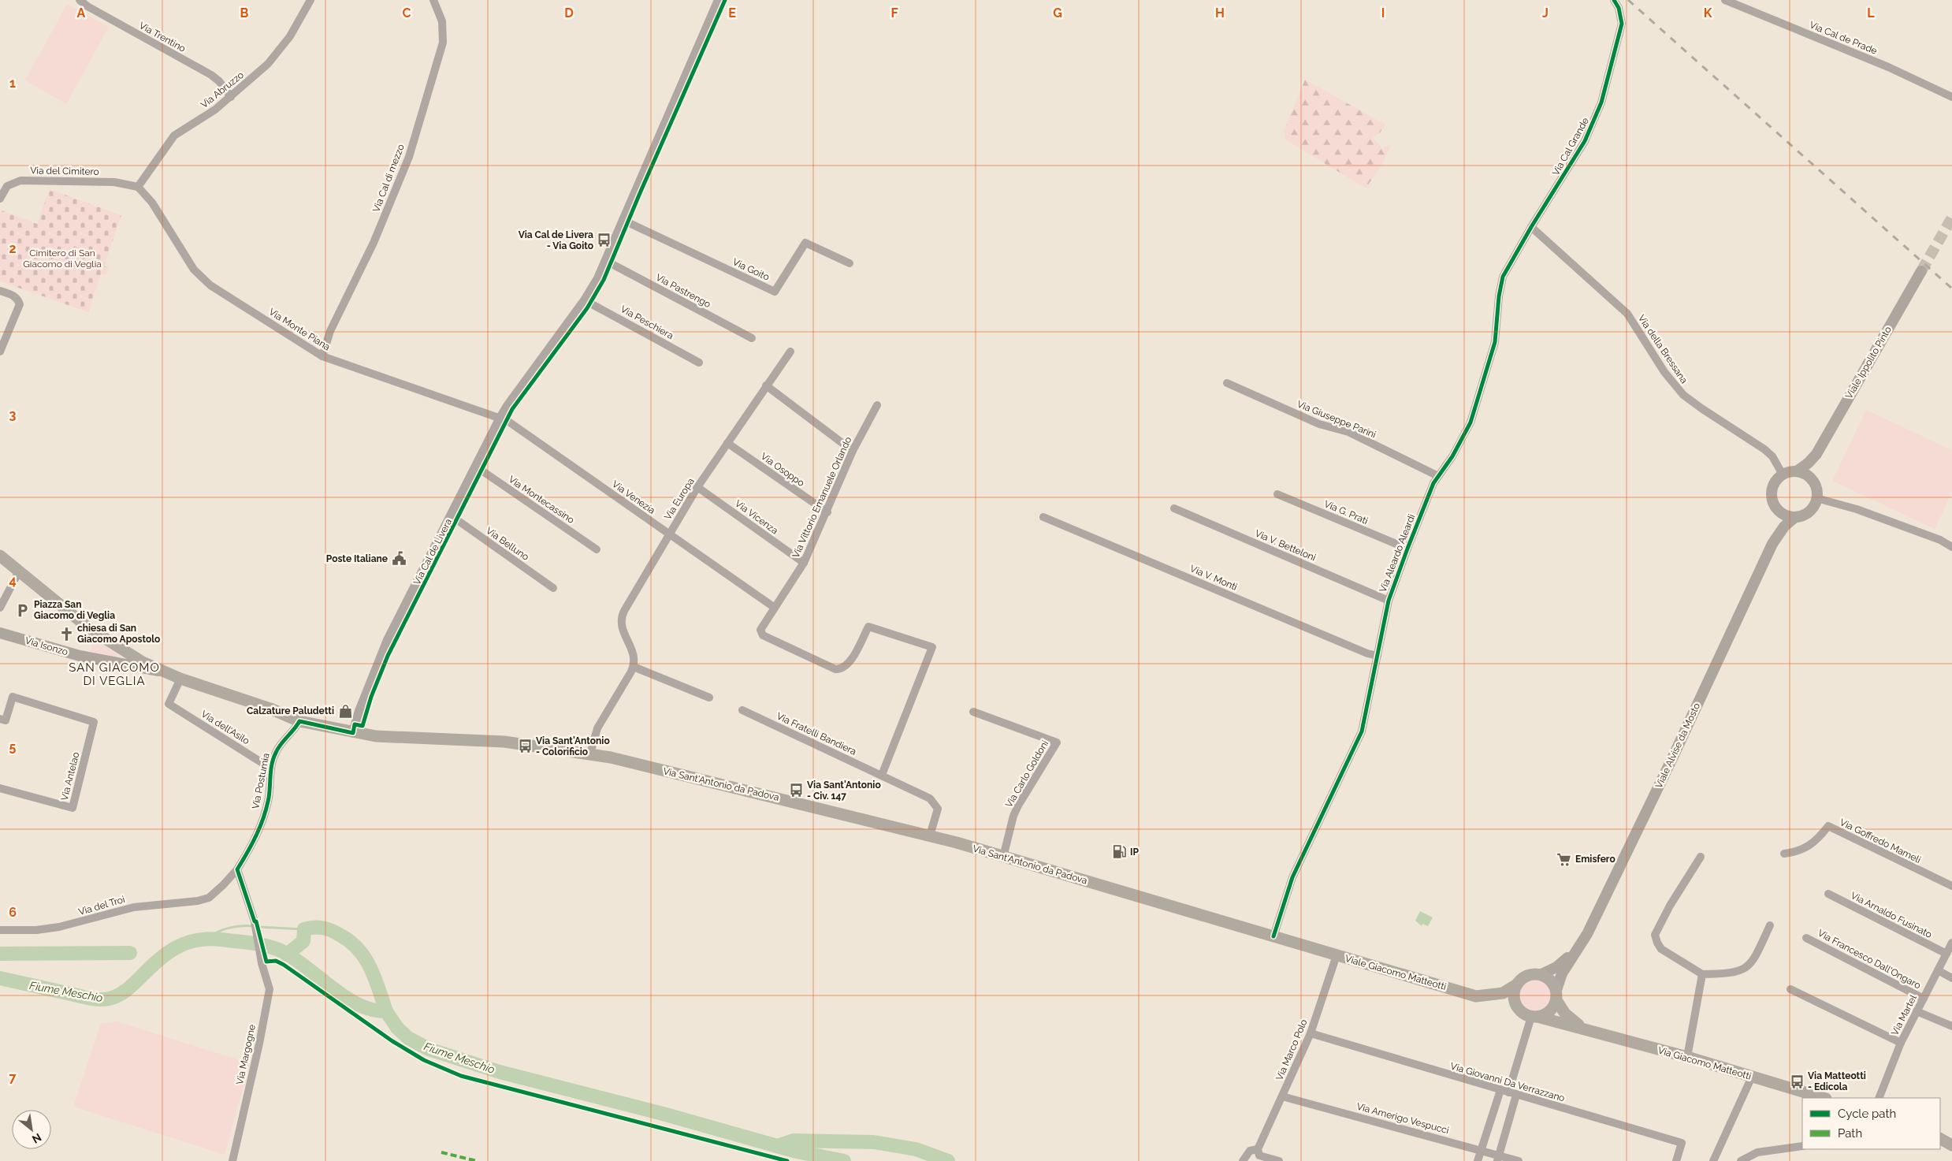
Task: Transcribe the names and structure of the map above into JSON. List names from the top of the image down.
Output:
{
  "streets": {
    "main road": [
      "Viale Ippolito Pinto",
      "Via Isonzo",
      "Viale Alvise da Mosto",
      "Via Sant'Antonio da Padova",
      "Viale Giacomo Matteotti",
      "Via Giacomo Matteotti"
    ],
    "street": [
      "Via Trentino",
      "Via Cal de Prade",
      "Via Abruzzo",
      "Via Cal Grande",
      "Via del Cimitero",
      "Via Cal di mezzo",
      "Via Goito",
      "Via Pastrengo",
      "Via Peschiera",
      "Via Monte Piana",
      "Via della Bressana",
      "Via Giuseppe Parini",
      "Via Osoppo",
      "Via Venezia",
      "Via Vittorio Emanuele Orlando",
      "Via Europa",
      "Via Montecassino",
      "Via G. Prati",
      "Via Vicenza",
      "Via Belluno",
      "Via V. Betteloni",
      "Via Cal de Livera",
      "Via Aleardo Aleardi",
      "Via V. Monti",
      "Via dell'Asilo",
      "Via Fratelli Bandiera",
      "Via Carlo Goldoni",
      "Via Antelao",
      "Via Postumia",
      "Via Goffredo Mameli",
      "Via del Troi",
      "Via Arnaldo Fusinato",
      "Via Francesco Dall'Ongaro",
      "Via Martel",
      "Via Marco Polo",
      "Via Margogne",
      "Via Giovanni Da Verrazzano",
      "Via Amerigo Vespucci"
    ]
  },
  "crossings": [
    ["Via Trentino", "Via Abruzzo"],
    ["Via Abruzzo", "Via del Cimitero"],
    ["Via Abruzzo", "Via Monte Piana"],
    ["Via Cal Grande", "Via della Bressana"],
    ["Via Cal Grande", "Via Aleardo Aleardi"],
    ["Via del Cimitero", "Via Monte Piana"],
    ["Via Cal di mezzo", "Via Monte Piana"],
    ["Via Goito", "Via Cal de Livera"],
    ["Via Pastrengo", "Via Cal de Livera"],
    ["Via Peschiera", "Via Cal de Livera"],
    ["Via Monte Piana", "Via Venezia"],
    ["Via Monte Piana", "Via Cal de Livera"],
    ["Via della Bressana", "Viale Ippolito Pinto"],
    ["Via della Bressana", "Via Aleardo Aleardi"],
    ["Via della Bressana", "Viale Alvise da Mosto"],
    ["Viale Ippolito Pinto", "Viale Alvise da Mosto"],
    ["Via Giuseppe Parini", "Via Aleardo Aleardi"],
    ["Via Osoppo", "Via Vittorio Emanuele Orlando"],
    ["Via Osoppo", "Via Europa"],
    ["Via Venezia", "Via Vittorio Emanuele Orlando"],
    ["Via Venezia", "Via Europa"],
    ["Via Venezia", "Via Cal de Livera"],
    ["Via Vittorio Emanuele Orlando", "Via Vicenza"],
    ["Via Vittorio Emanuele Orlando", "Via Fratelli Bandiera"],
    ["Via Europa", "Via Vicenza"],
    ["Via Montecassino", "Via Cal de Livera"],
    ["Via G. Prati", "Via Aleardo Aleardi"],
    ["Via Belluno", "Via Cal de Livera"],
    ["Via V. Betteloni", "Via Aleardo Aleardi"],
    ["Via Cal de Livera", "Via Sant'Antonio da Padova"],
    ["Via Aleardo Aleardi", "Via V. Monti"],
    ["Via Aleardo Aleardi", "Via Sant'Antonio da Padova"],
    ["Via Aleardo Aleardi", "Viale Giacomo Matteotti"],
    ["Via Isonzo", "Via Sant'Antonio da Padova"],
    ["Via dell'Asilo", "Via Postumia"],
    ["Via dell'Asilo", "Via Sant'Antonio da Padova"],
    ["Via Fratelli Bandiera", "Via Sant'Antonio da Padova"],
    ["Viale Alvise da Mosto", "Viale Giacomo Matteotti"],
    ["Viale Alvise da Mosto", "Via Giacomo Matteotti"],
    ["Via Carlo Goldoni", "Via Sant'Antonio da Padova"],
    ["Via Postumia", "Via Sant'Antonio da Padova"],
    ["Via Postumia", "Via del Troi"],
    ["Via Postumia", "Via Margogne"],
    ["Via Sant'Antonio da Padova", "Viale Giacomo Matteotti"],
    ["Via Arnaldo Fusinato", "Via Martel"],
    ["Via Francesco Dall'Ongaro", "Via Martel"],
    ["Viale Giacomo Matteotti", "Via Marco Polo"],
    ["Viale Giacomo Matteotti", "Via Giacomo Matteotti"],
    ["Via Marco Polo", "Via Giovanni Da Verrazzano"],
    ["Via Marco Polo", "Via Amerigo Vespucci"]
  ],
  "districts": ["SAN GIACOMO DI VEGLIA"],
  "water": ["Fiume Meschio"],
  "parks": ["Cimitero di San Giacomo di Veglia"],
  "places": {
    "bus stop": [
      "Via Cal de Livera - Via Goito",
      "Via Sant'Antonio - Colorificio",
      "Via Sant'Antonio - Civ. 147",
      "Via Matteotti - Edicola"
    ],
    "public building": ["Poste Italiane"],
    "parking": ["Piazza San Giacomo di Veglia"],
    "church": ["chiesa di San Giacomo Apostolo"],
    "shop": ["Calzature Paludetti"],
    "fuel station": ["IP"],
    "supermarket": ["Emisfero"]
  },
  "legend": ["Cycle path", "Path"],
  "north": "bottom right",
  "grid": {
    "columns": [
      "A",
      "B",
      "C",
      "D",
      "E",
      "F",
      "G",
      "H",
      "I",
      "J",
      "K",
      "L"
    ],
    "rows": [
      "1",
      "2",
      "3",
      "4",
      "5",
      "6",
      "7"
    ]
  }
}
